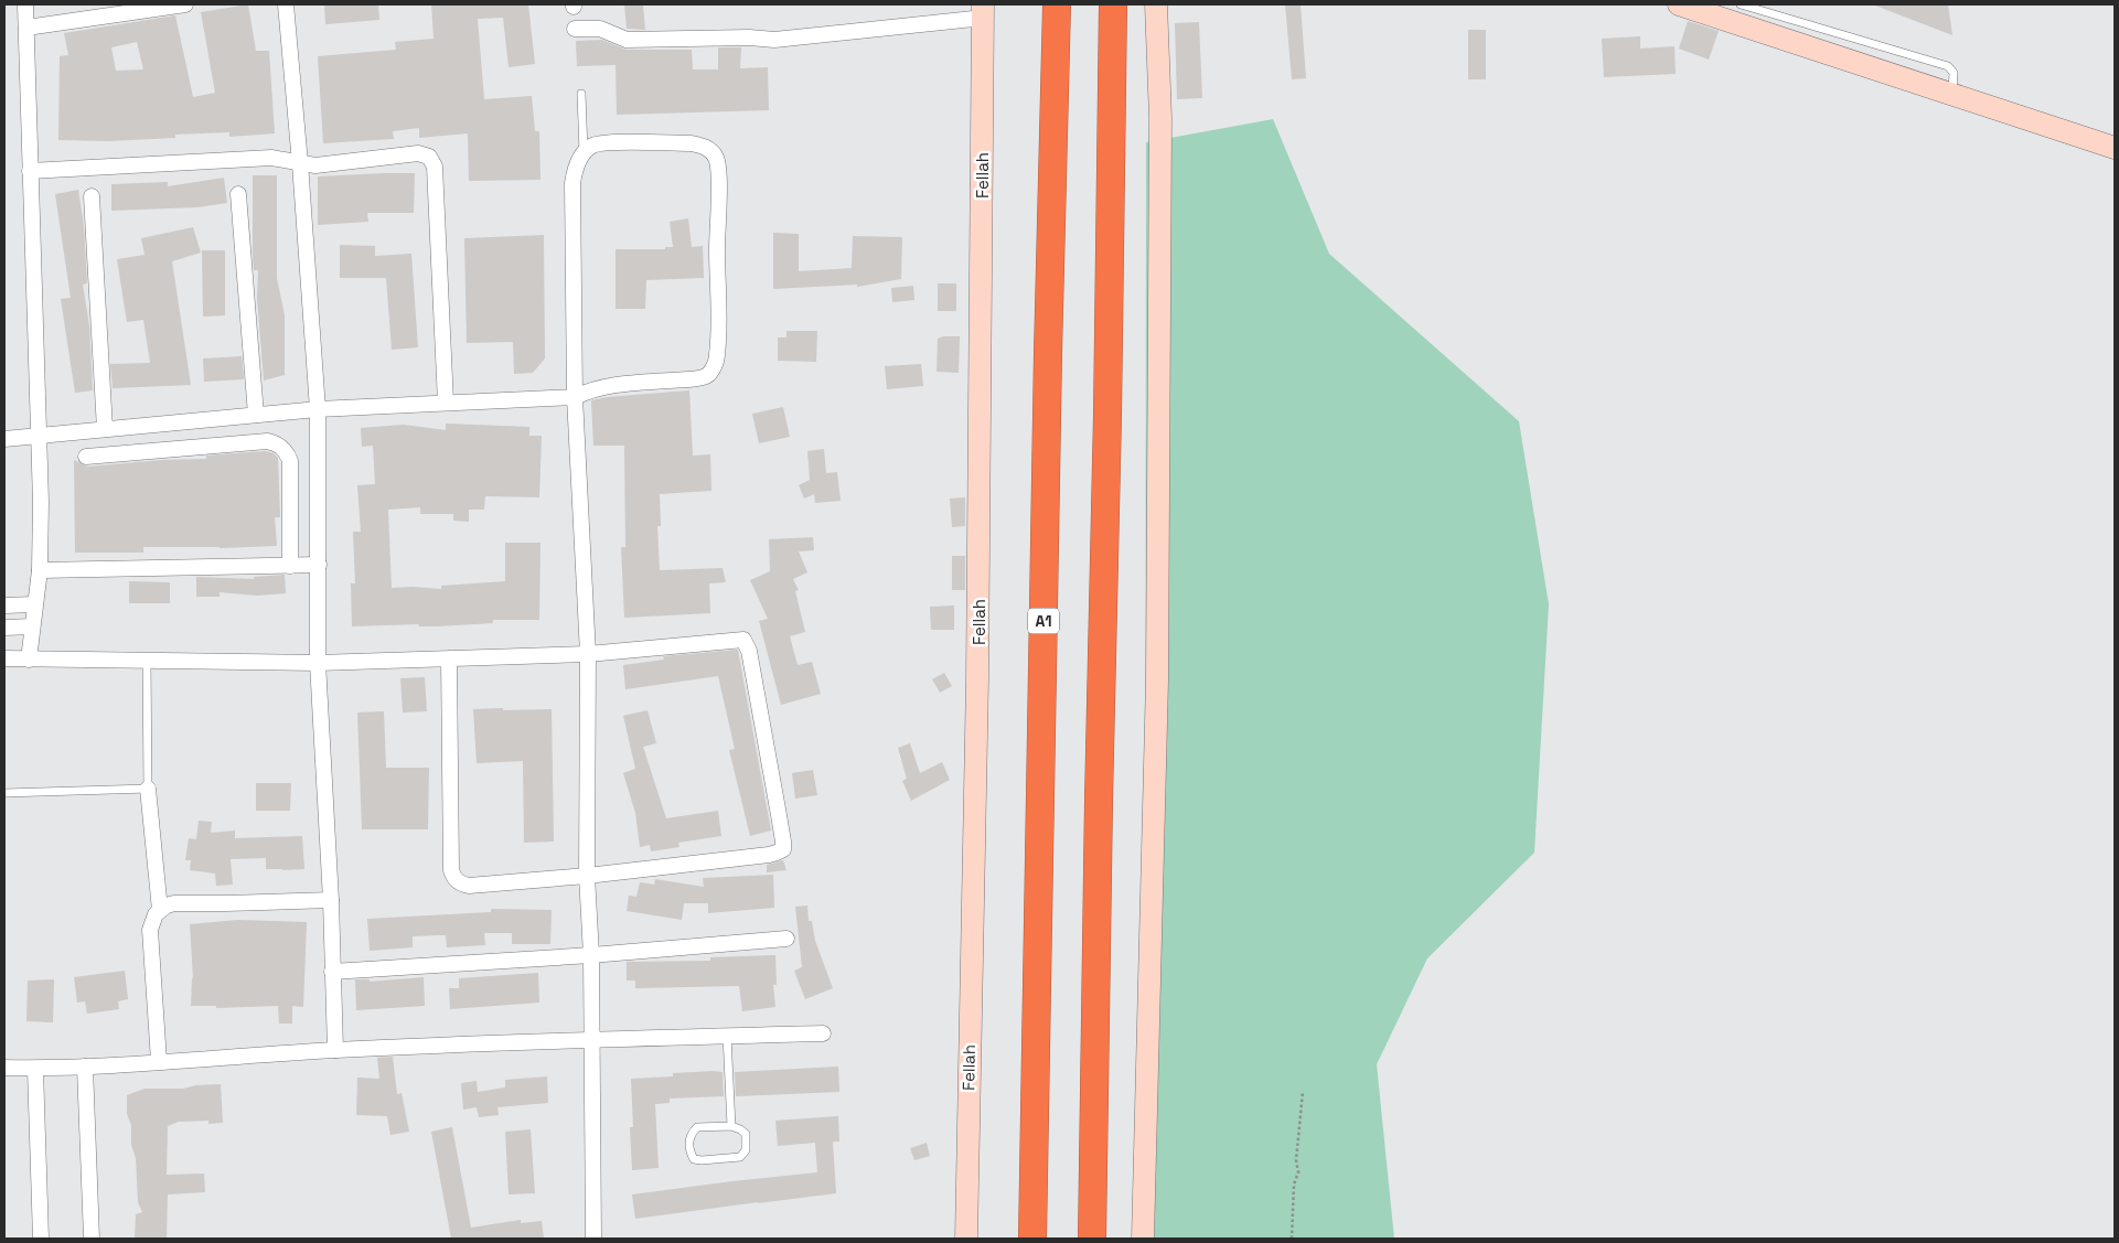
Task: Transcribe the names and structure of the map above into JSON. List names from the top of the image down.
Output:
{
  "streets": {
    "highway": ["A1"],
    "street": ["Fellah"]
  }
}
